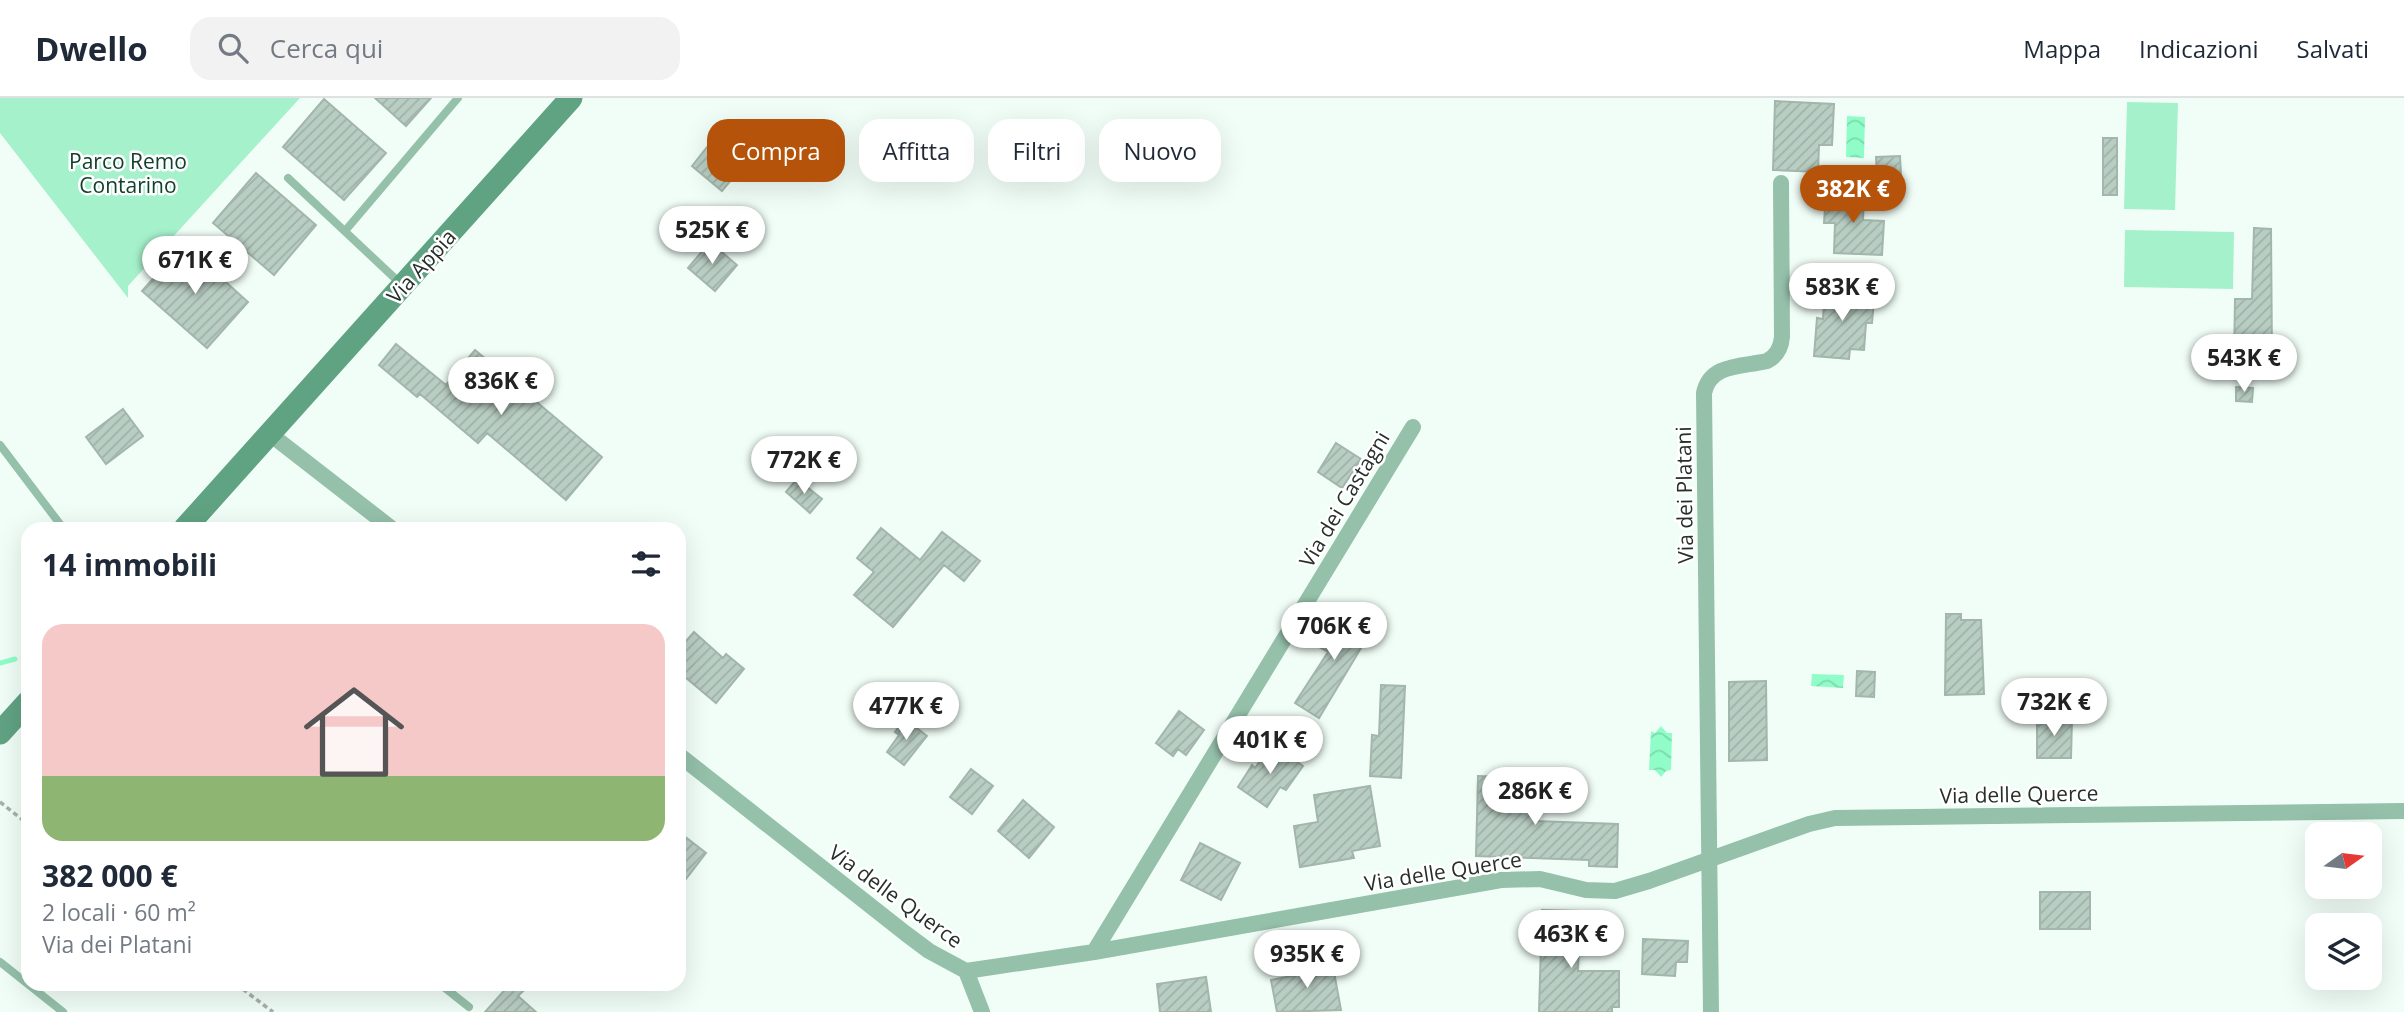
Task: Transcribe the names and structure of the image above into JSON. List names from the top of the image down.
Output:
{
  "streets": {
    "street": [
      "Via Appia",
      "Via dei Platani",
      "Via dei Castagni",
      "Via delle Querce"
    ]
  },
  "crossings": [
    ["Via dei Platani", "Via delle Querce"],
    ["Via dei Castagni", "Via delle Querce"]
  ],
  "parks": ["Parco Remo Contarino"],
  "north": "right",
  "page": {
    "header": "Dwello",
    "search": "Cerca qui",
    "nav": ["Mappa", "Indicazioni", "Salvati"],
    "chip": [
      "Compra",
      "Affitta",
      "Filtri",
      "Nuovo"
    ],
    "price": [
      "382K €",
      "525K €",
      "671K €",
      "583K €",
      "543K €",
      "836K €",
      "772K €",
      "706K €",
      "732K €",
      "477K €",
      "401K €",
      "286K €",
      "463K €",
      "935K €"
    ],
    "heading": "14 immobili",
    "list": [
      {
        "name": "382 000 €",
        "note": "2 locali · 60 m² · Via dei Platani"
      }
    ]
  }
}
